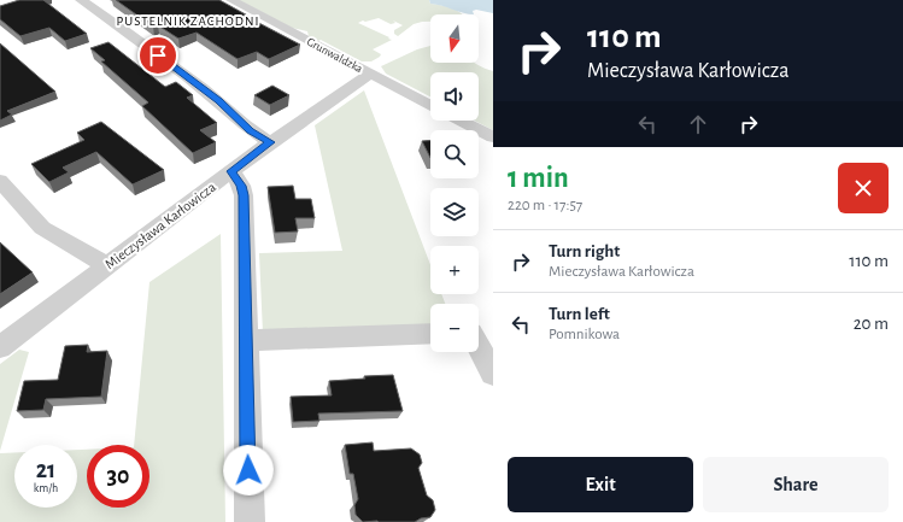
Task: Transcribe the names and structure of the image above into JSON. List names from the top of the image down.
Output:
{
  "streets": {
    "street": ["Grunwaldzka", "Mieczysława Karłowicza"]
  },
  "crossings": [
    ["Grunwaldzka", "Mieczysława Karłowicza"]
  ],
  "districts": ["PUSTELNIK ZACHODNI"],
  "north": "bottom",
  "page": {
    "turn": ["110 m", "Mieczysława Karłowicza"],
    "map_buttons": ["+", "−"],
    "heading": ["1 min", "220 m · 17:57"],
    "list": [
      {
        "name": "Turn right",
        "note": "Mieczysława Karłowicza",
        "value": "110 m"
      },
      {
        "name": "Turn left",
        "note": "Pomnikowa",
        "value": "20 m"
      }
    ],
    "speed": "21 km/h",
    "limit": "30",
    "buttons": ["Exit", "Share"]
  }
}
